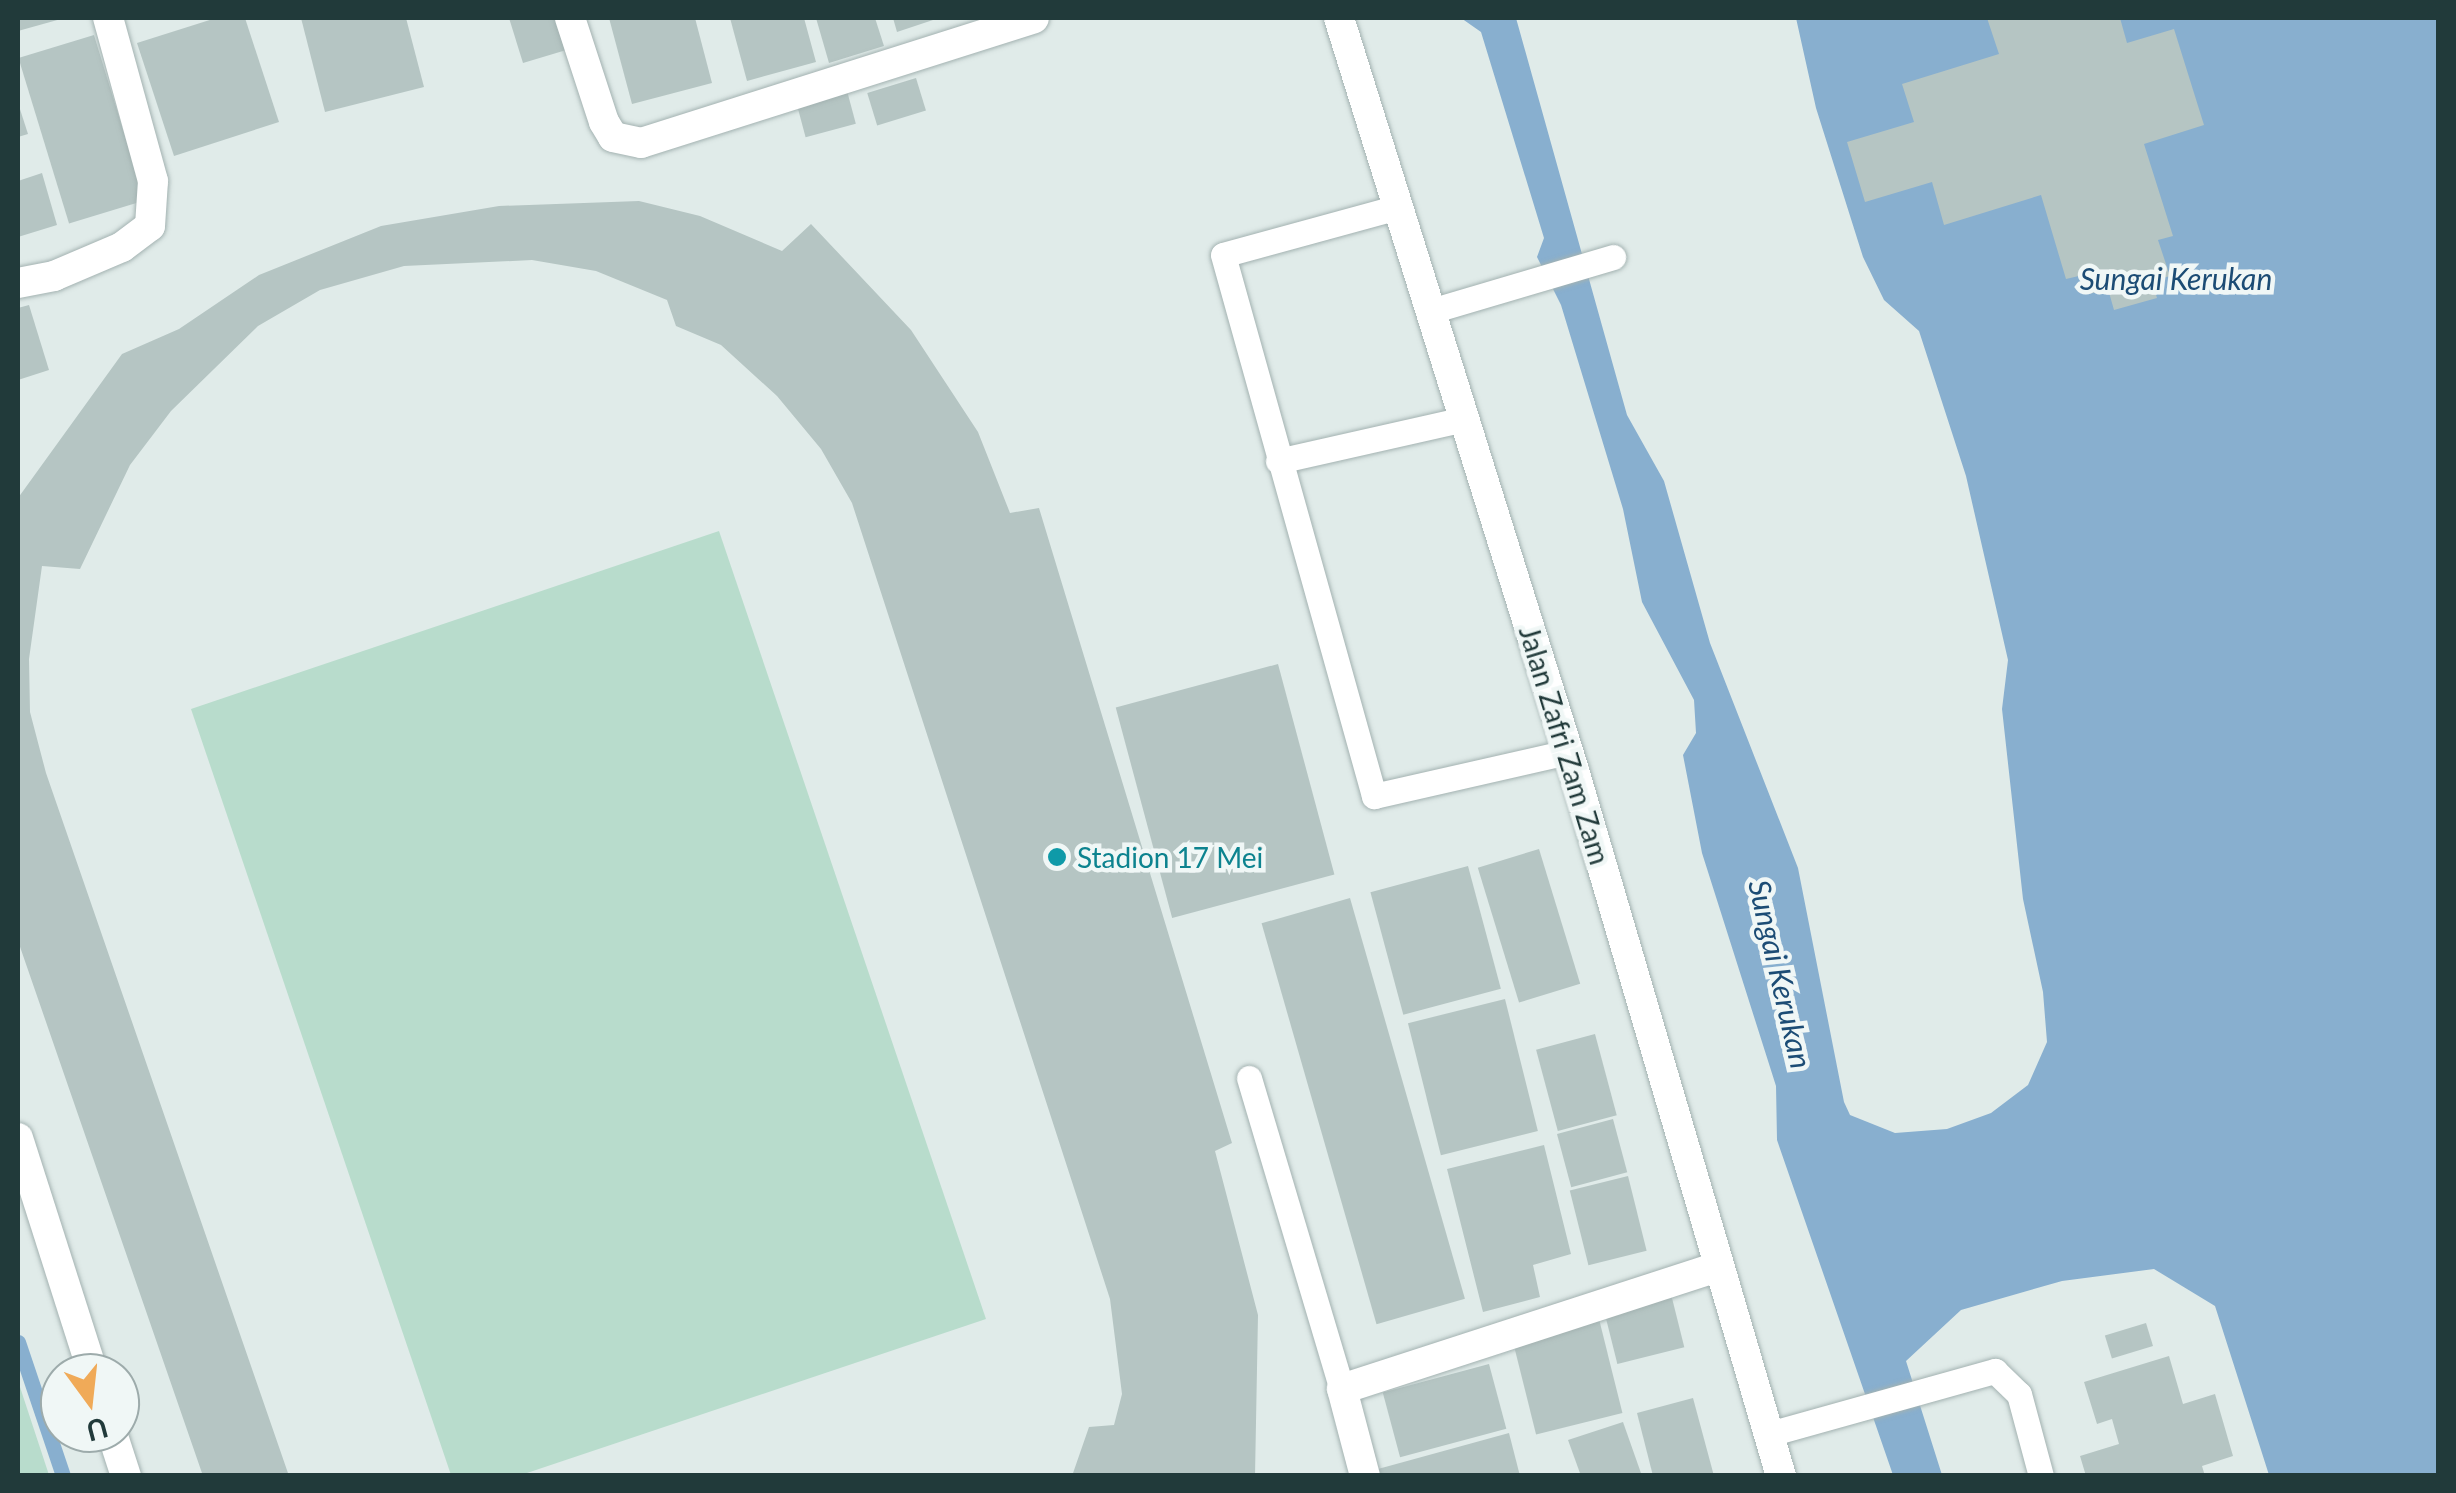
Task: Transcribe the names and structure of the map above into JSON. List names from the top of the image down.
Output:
{
  "streets": {
    "street": ["Jalan Zafri Zam Zam"]
  },
  "water": ["Sungai Kerukan"],
  "places": ["Stadion 17 Mei"],
  "north": "bottom"
}
